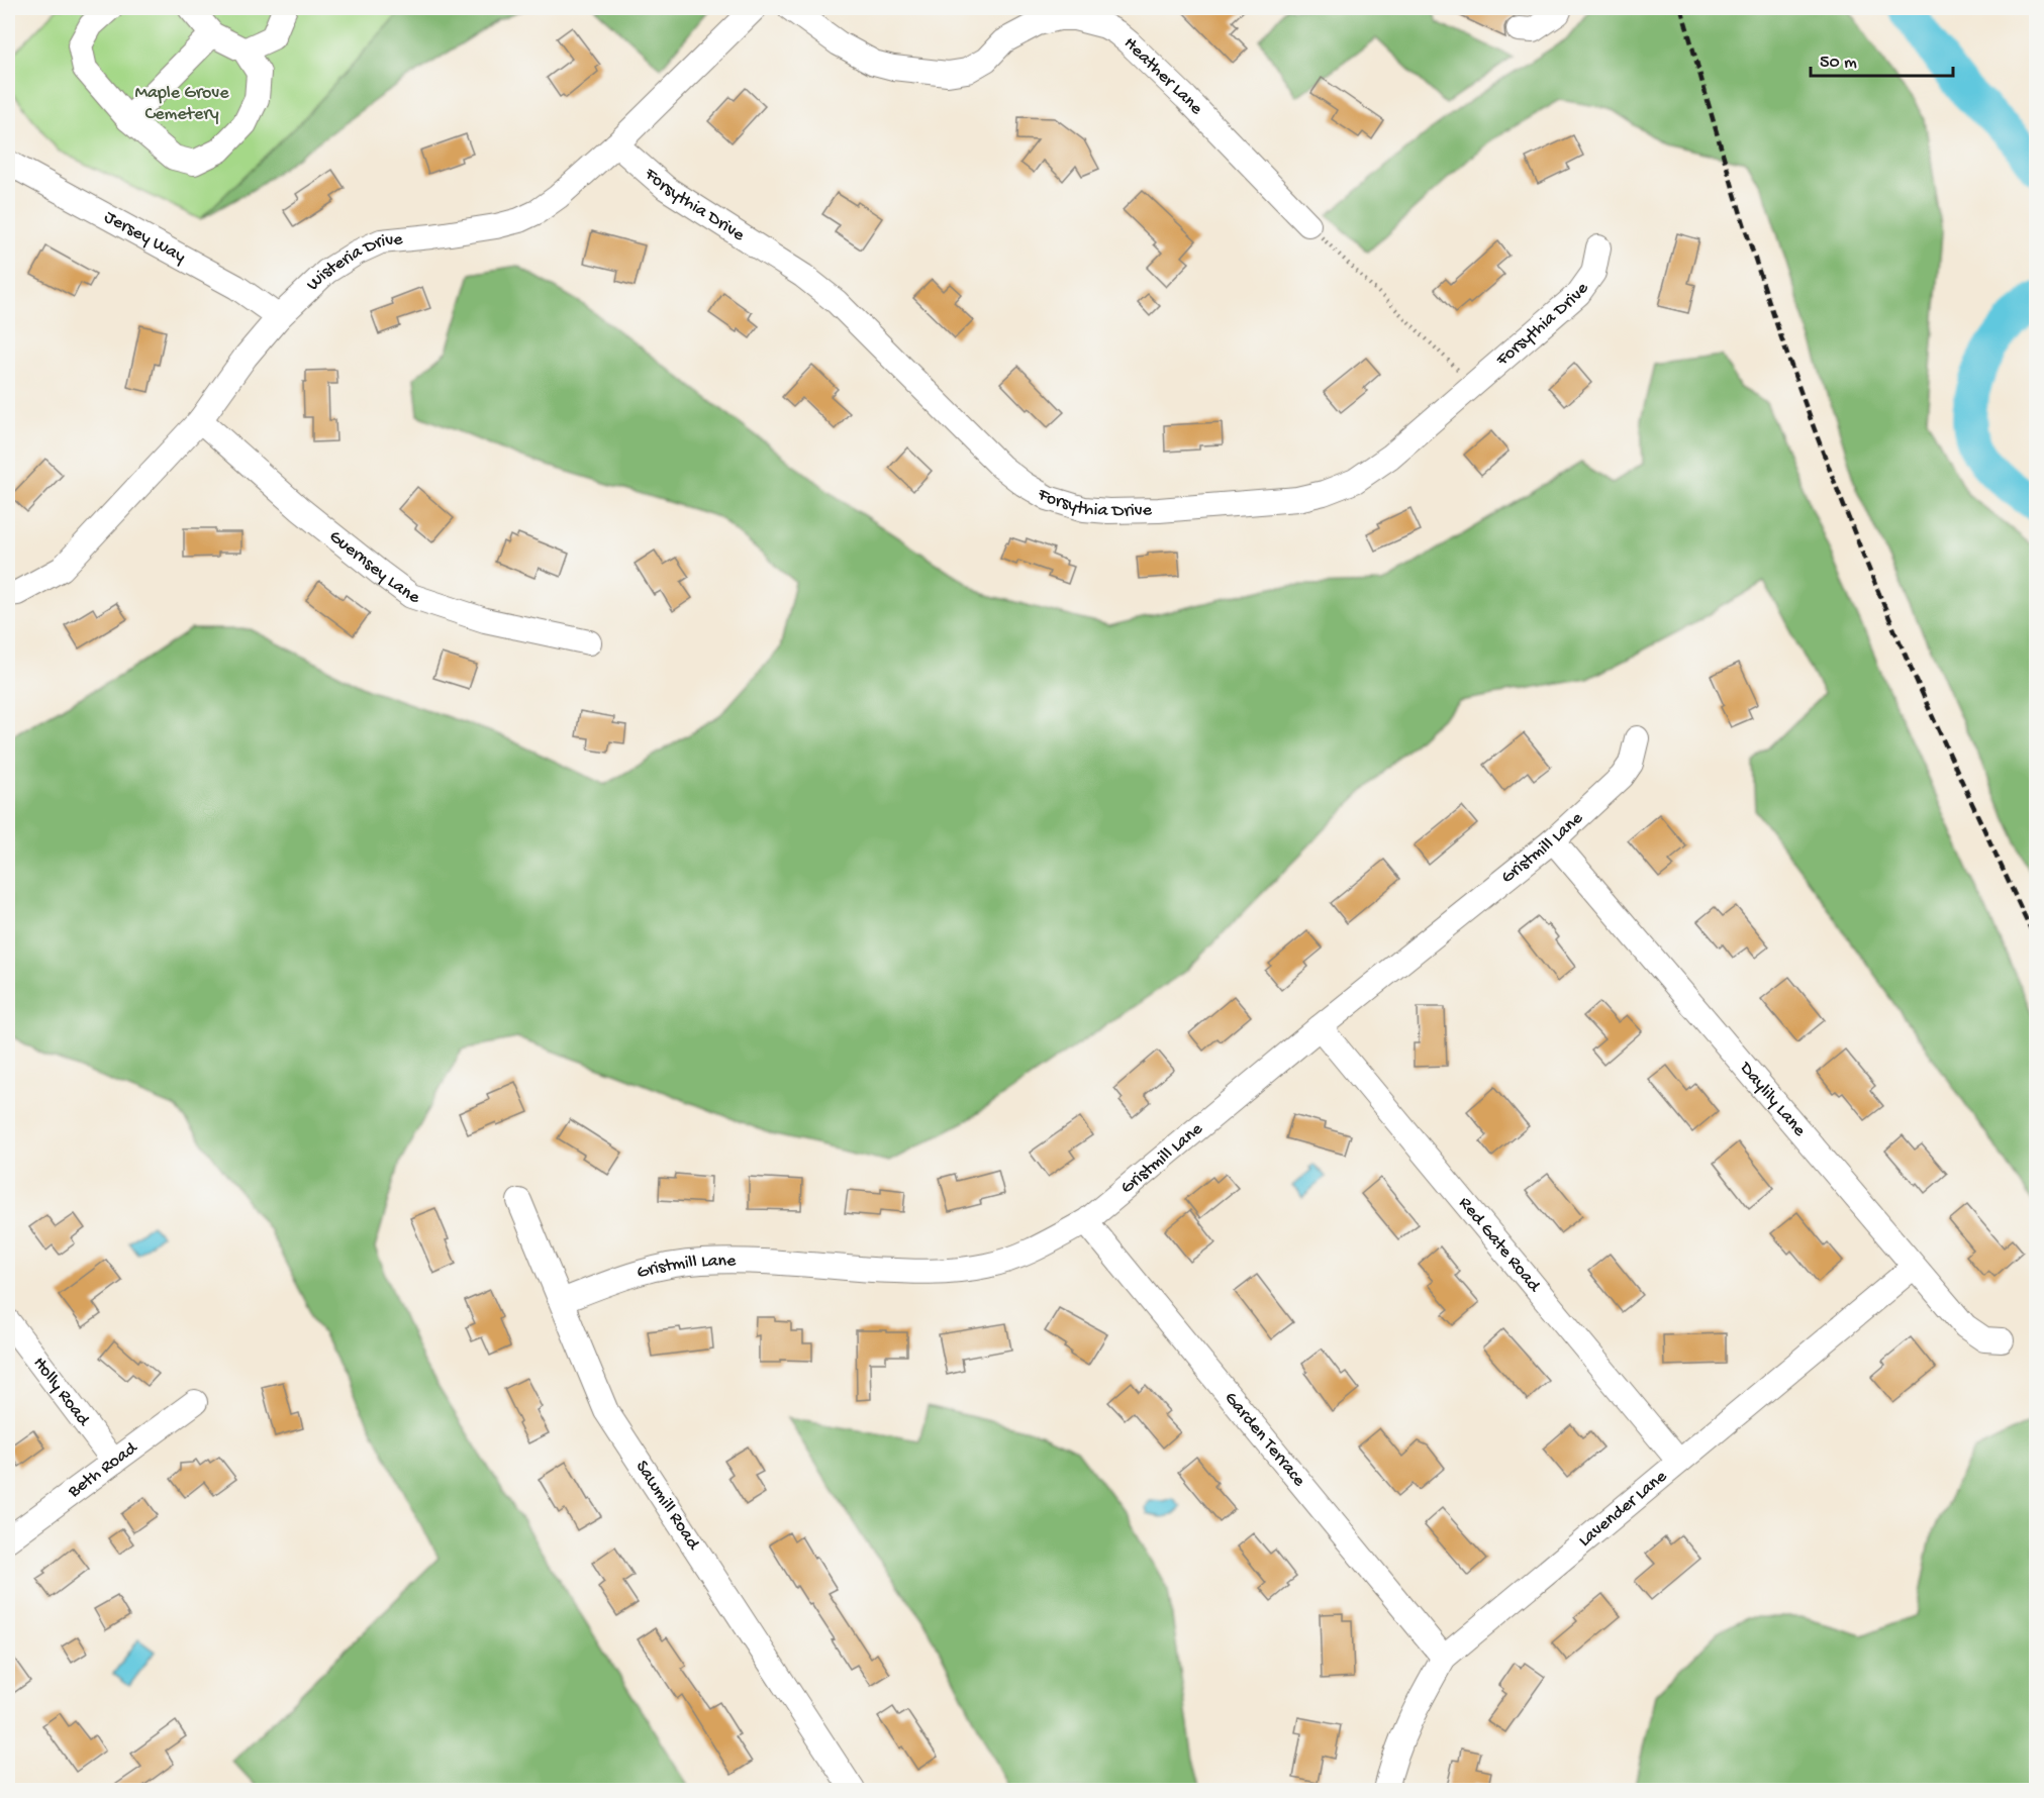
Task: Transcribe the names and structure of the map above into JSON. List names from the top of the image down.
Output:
{
  "streets": {
    "street": [
      "Heather Lane",
      "Forsythia Drive",
      "Jersey Way",
      "Wisteria Drive",
      "Guernsey Lane",
      "Gristmill Lane",
      "Daylily Lane",
      "Red Gate Road",
      "Holly Road",
      "Garden Terrace",
      "Beth Road",
      "Sawmill Road",
      "Lavender Lane"
    ]
  },
  "crossings": [
    ["Forsythia Drive", "Wisteria Drive"],
    ["Jersey Way", "Wisteria Drive"],
    ["Wisteria Drive", "Guernsey Lane"],
    ["Gristmill Lane", "Daylily Lane"],
    ["Gristmill Lane", "Red Gate Road"],
    ["Gristmill Lane", "Garden Terrace"],
    ["Gristmill Lane", "Sawmill Road"],
    ["Daylily Lane", "Lavender Lane"],
    ["Red Gate Road", "Lavender Lane"],
    ["Holly Road", "Beth Road"],
    ["Garden Terrace", "Lavender Lane"]
  ],
  "parks": ["Maple Grove Cemetery"],
  "scale_bar": "50 m"
}
